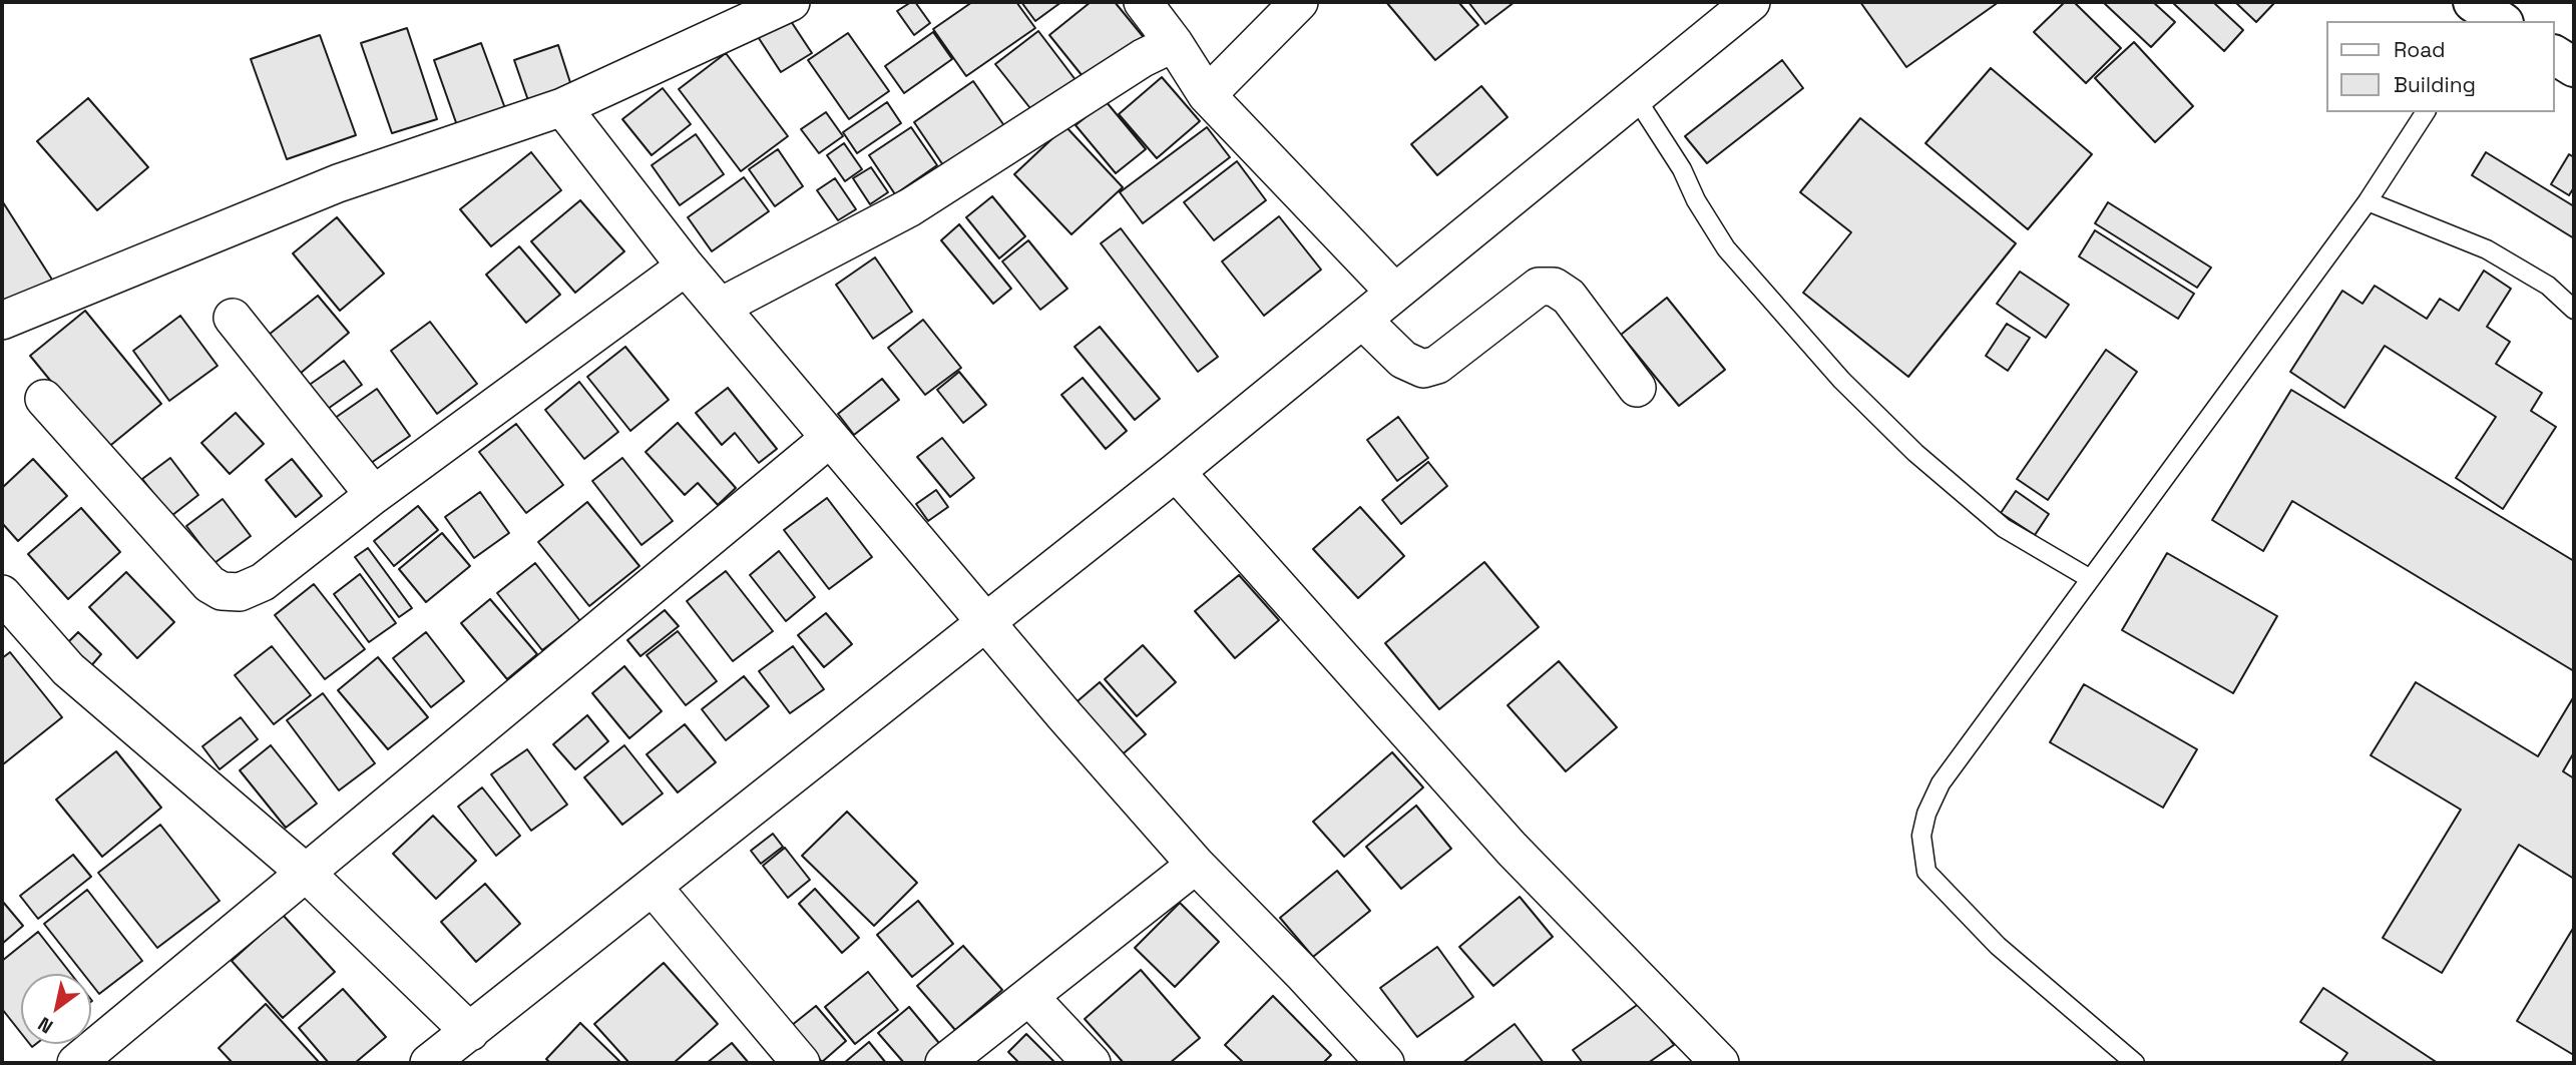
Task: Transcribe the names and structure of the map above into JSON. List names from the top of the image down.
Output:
{
  "legend": ["Road", "Building"],
  "north": "bottom left"
}
